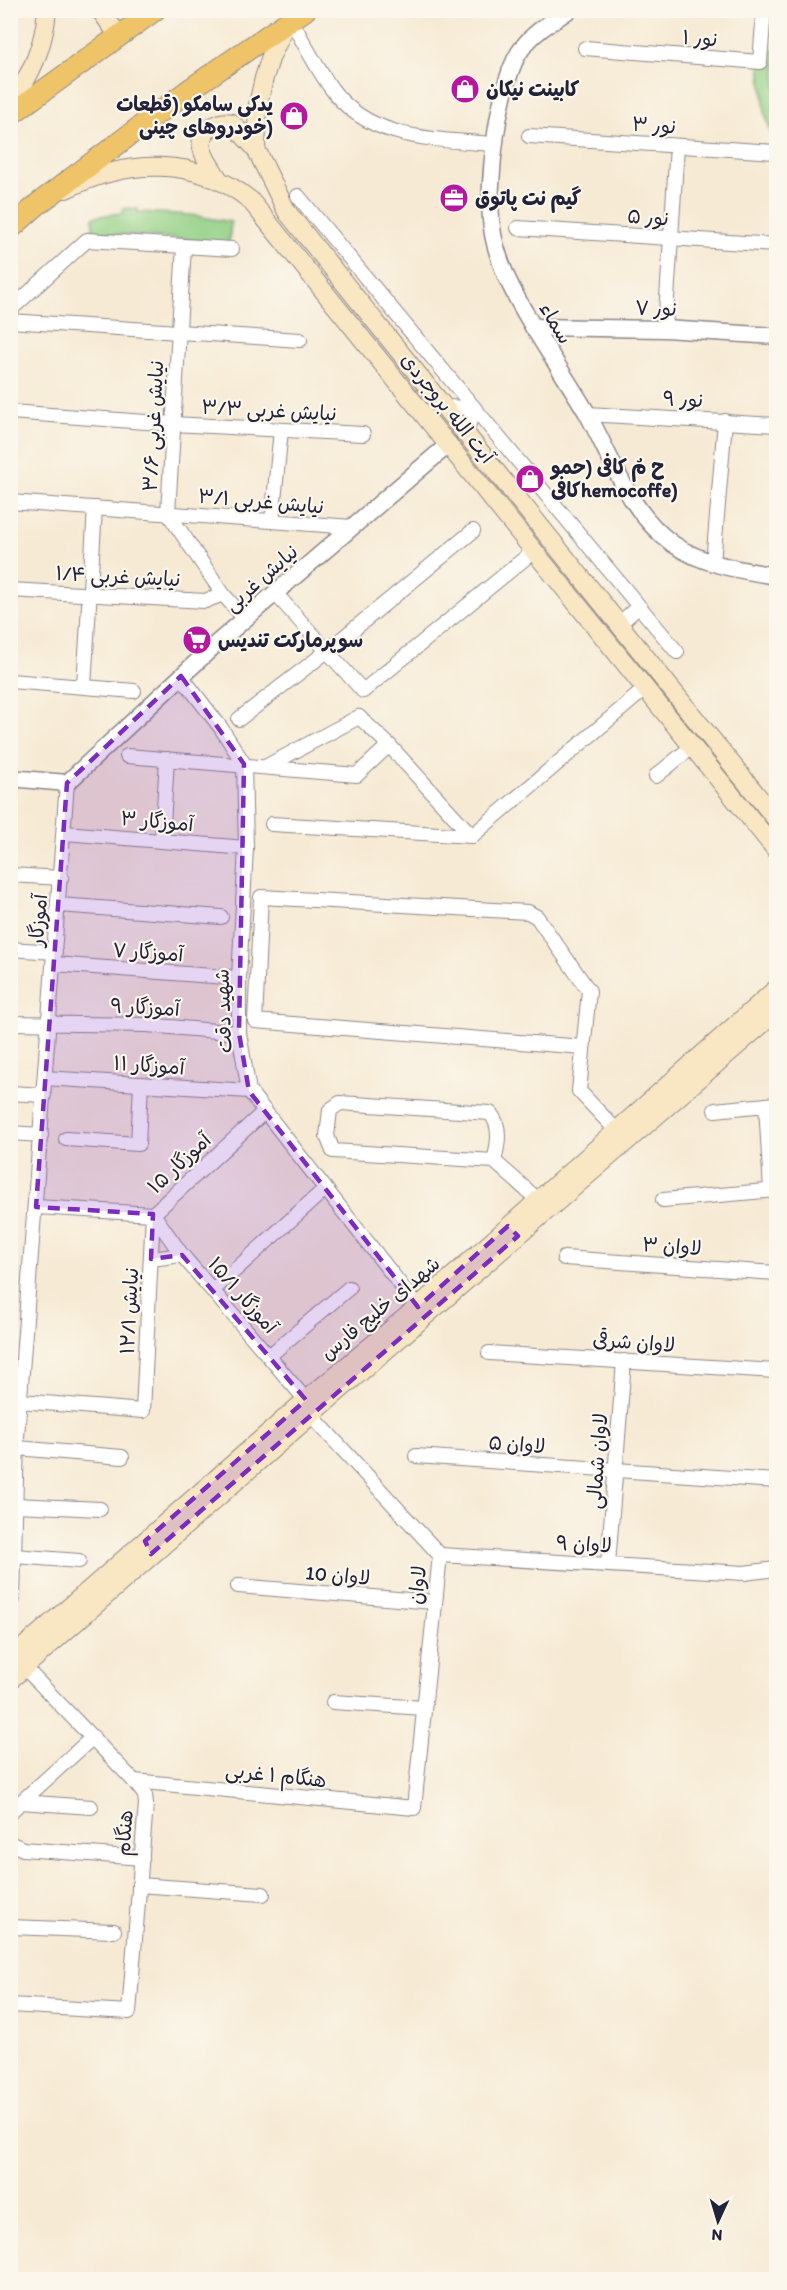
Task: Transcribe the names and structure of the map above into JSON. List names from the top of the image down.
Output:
{
  "streets": {
    "main road": ["آیت الله بروجردی", "شهدای خلیج فارس"],
    "street": [
      "نور ۱",
      "نور ۳",
      "نور ۵",
      "نور ۷",
      "سماء",
      "نور ۹",
      "نیایش غربی ۳/۳",
      "نیایش غربی ۳/۶",
      "نیایش غربی ۳/۱",
      "نیایش غربی ۱/۴",
      "نیایش غربی",
      "آموزگار ۳",
      "آموزگار",
      "آموزگار ۷",
      "آموزگار ۹",
      "شهید دقت",
      "آموزگار ۱۱",
      "آموزگار ۱۵",
      "لاوان ۳",
      "آموزگار ۱۵/۱",
      "نیایش ۱۲/۱",
      "لاوان شرقی",
      "لاوان ۵",
      "لاوان شمالی",
      "لاوان ۹",
      "لاوان 10",
      "لاوان",
      "هنگام ۱ غربی",
      "هنگام"
    ]
  },
  "crossings": [
    ["نور ۷", "سماء"],
    ["سماء", "نور ۹"],
    ["آیت الله بروجردی", "نیایش غربی"],
    ["نیایش غربی ۳/۳", "نیایش غربی ۳/۶"],
    ["نیایش غربی ۳/۶", "نیایش غربی ۳/۱"],
    ["نیایش غربی ۳/۶", "نیایش غربی ۱/۴"],
    ["نیایش غربی ۳/۶", "نیایش غربی"],
    ["نیایش غربی ۳/۱", "نیایش غربی"],
    ["نیایش غربی", "آموزگار"],
    ["آموزگار ۳", "آموزگار"],
    ["آموزگار ۳", "شهید دقت"],
    ["آموزگار", "آموزگار ۷"],
    ["آموزگار", "آموزگار ۹"],
    ["آموزگار", "آموزگار ۱۱"],
    ["آموزگار", "آموزگار ۱۵"],
    ["آموزگار", "نیایش ۱۲/۱"],
    ["آموزگار ۷", "شهید دقت"],
    ["آموزگار ۹", "شهید دقت"],
    ["شهید دقت", "آموزگار ۱۱"],
    ["آموزگار ۱۵", "آموزگار ۱۵/۱"],
    ["آموزگار ۱۵", "نیایش ۱۲/۱"],
    ["آموزگار ۱۵/۱", "شهدای خلیج فارس"],
    ["آموزگار ۱۵/۱", "نیایش ۱۲/۱"],
    ["آموزگار ۱۵/۱", "لاوان"],
    ["شهدای خلیج فارس", "لاوان"],
    ["شهدای خلیج فارس", "هنگام"],
    ["لاوان شرقی", "لاوان شمالی"],
    ["لاوان ۵", "لاوان شمالی"],
    ["لاوان شمالی", "لاوان ۹"],
    ["لاوان ۹", "لاوان"],
    ["لاوان 10", "لاوان"],
    ["لاوان", "هنگام ۱ غربی"],
    ["هنگام ۱ غربی", "هنگام"]
  ],
  "places": {
    "shop": ["کابینت نیکان", "یدکی سامکو (قطعات خودروهای چینی)", "حِ مُ کافی (حمو کافیhemocoffe)"],
    "office": ["گیم نت پاتوق"],
    "supermarket": ["سوپرمارکت تندیس"]
  },
  "north": "bottom"
}
